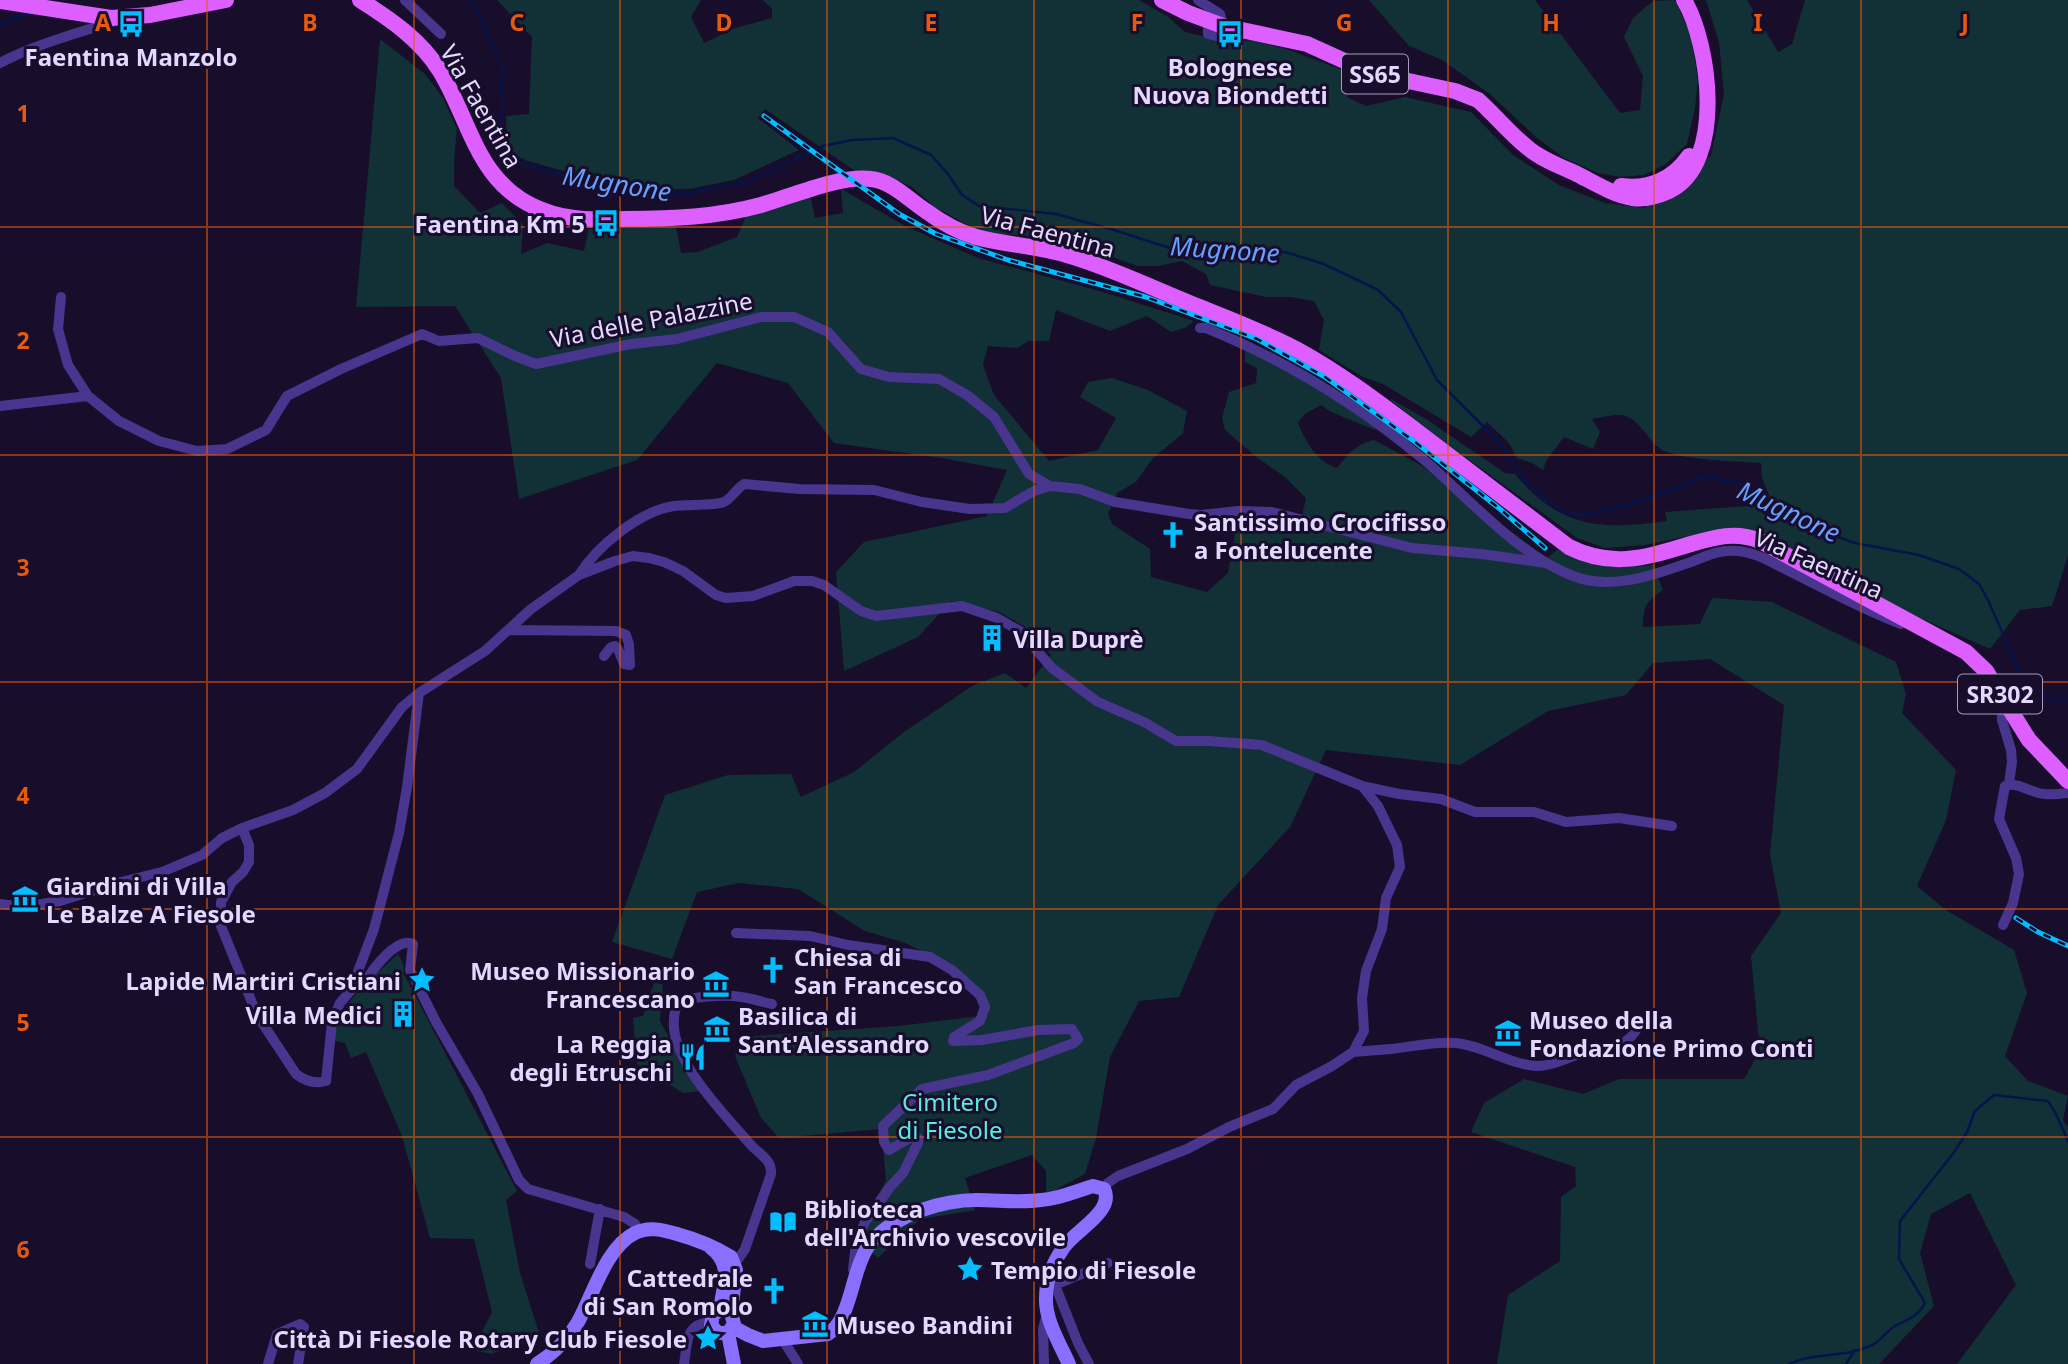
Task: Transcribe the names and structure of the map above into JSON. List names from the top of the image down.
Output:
{
  "streets": {
    "main road": ["SS65", "Via Faentina", "SR302"],
    "street": ["Via delle Palazzine"]
  },
  "water": ["Mugnone"],
  "parks": ["Cimitero di Fiesole"],
  "places": {
    "bus stop": ["Faentina Manzolo", "Bolognese Nuova Biondetti", "Faentina Km 5"],
    "church": ["Santissimo Crocifisso a Fontelucente", "Chiesa di San Francesco", "Cattedrale di San Romolo"],
    "building": ["Villa Duprè", "Villa Medici"],
    "museum": [
      "Giardini di Villa Le Balze A Fiesole",
      "Museo Missionario Francescano",
      "Basilica di Sant'Alessandro",
      "Museo della Fondazione Primo Conti",
      "Museo Bandini"
    ],
    "place": ["Lapide Martiri Cristiani", "Tempio di Fiesole", "Città Di Fiesole Rotary Club Fiesole"],
    "restaurant": ["La Reggia degli Etruschi"],
    "library": ["Biblioteca dell'Archivio vescovile"]
  },
  "grid": {
    "columns": [
      "A",
      "B",
      "C",
      "D",
      "E",
      "F",
      "G",
      "H",
      "I",
      "J"
    ],
    "rows": [
      "1",
      "2",
      "3",
      "4",
      "5",
      "6"
    ]
  }
}
